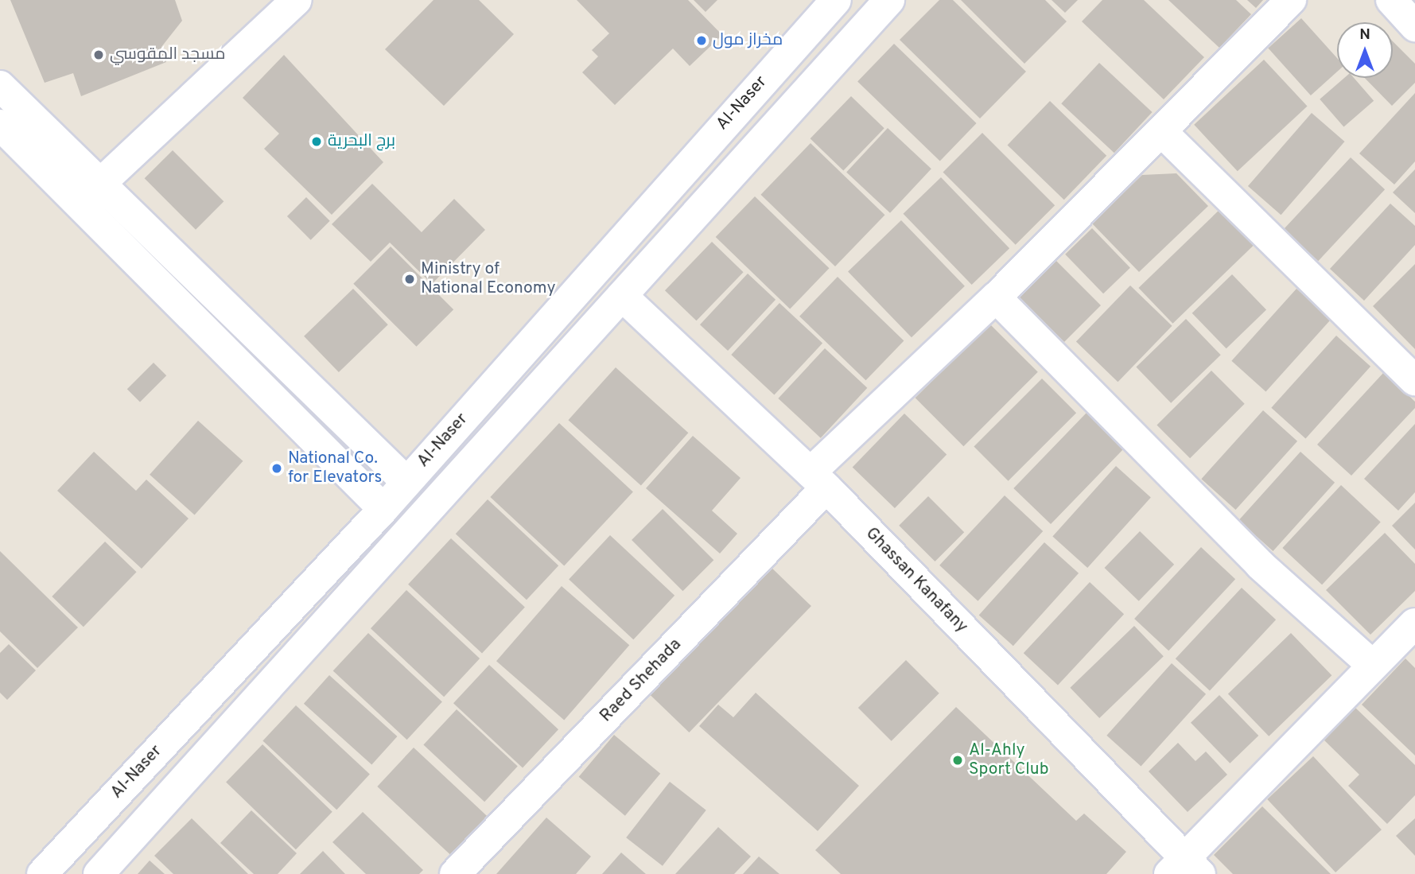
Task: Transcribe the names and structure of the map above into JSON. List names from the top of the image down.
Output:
{
  "streets": {
    "street": ["Al-Naser", "Ghassan Kanafany", "Raed Shehada"]
  },
  "crossings": [
    ["Al-Naser", "Ghassan Kanafany"],
    ["Ghassan Kanafany", "Raed Shehada"]
  ],
  "places": [
    "مخراز مول",
    "مسجد المقوسي",
    "برج البحرية",
    "Ministry of National Economy",
    "National Co. for Elevators",
    "Al-Ahly Sport Club"
  ],
  "north": "top"
}
